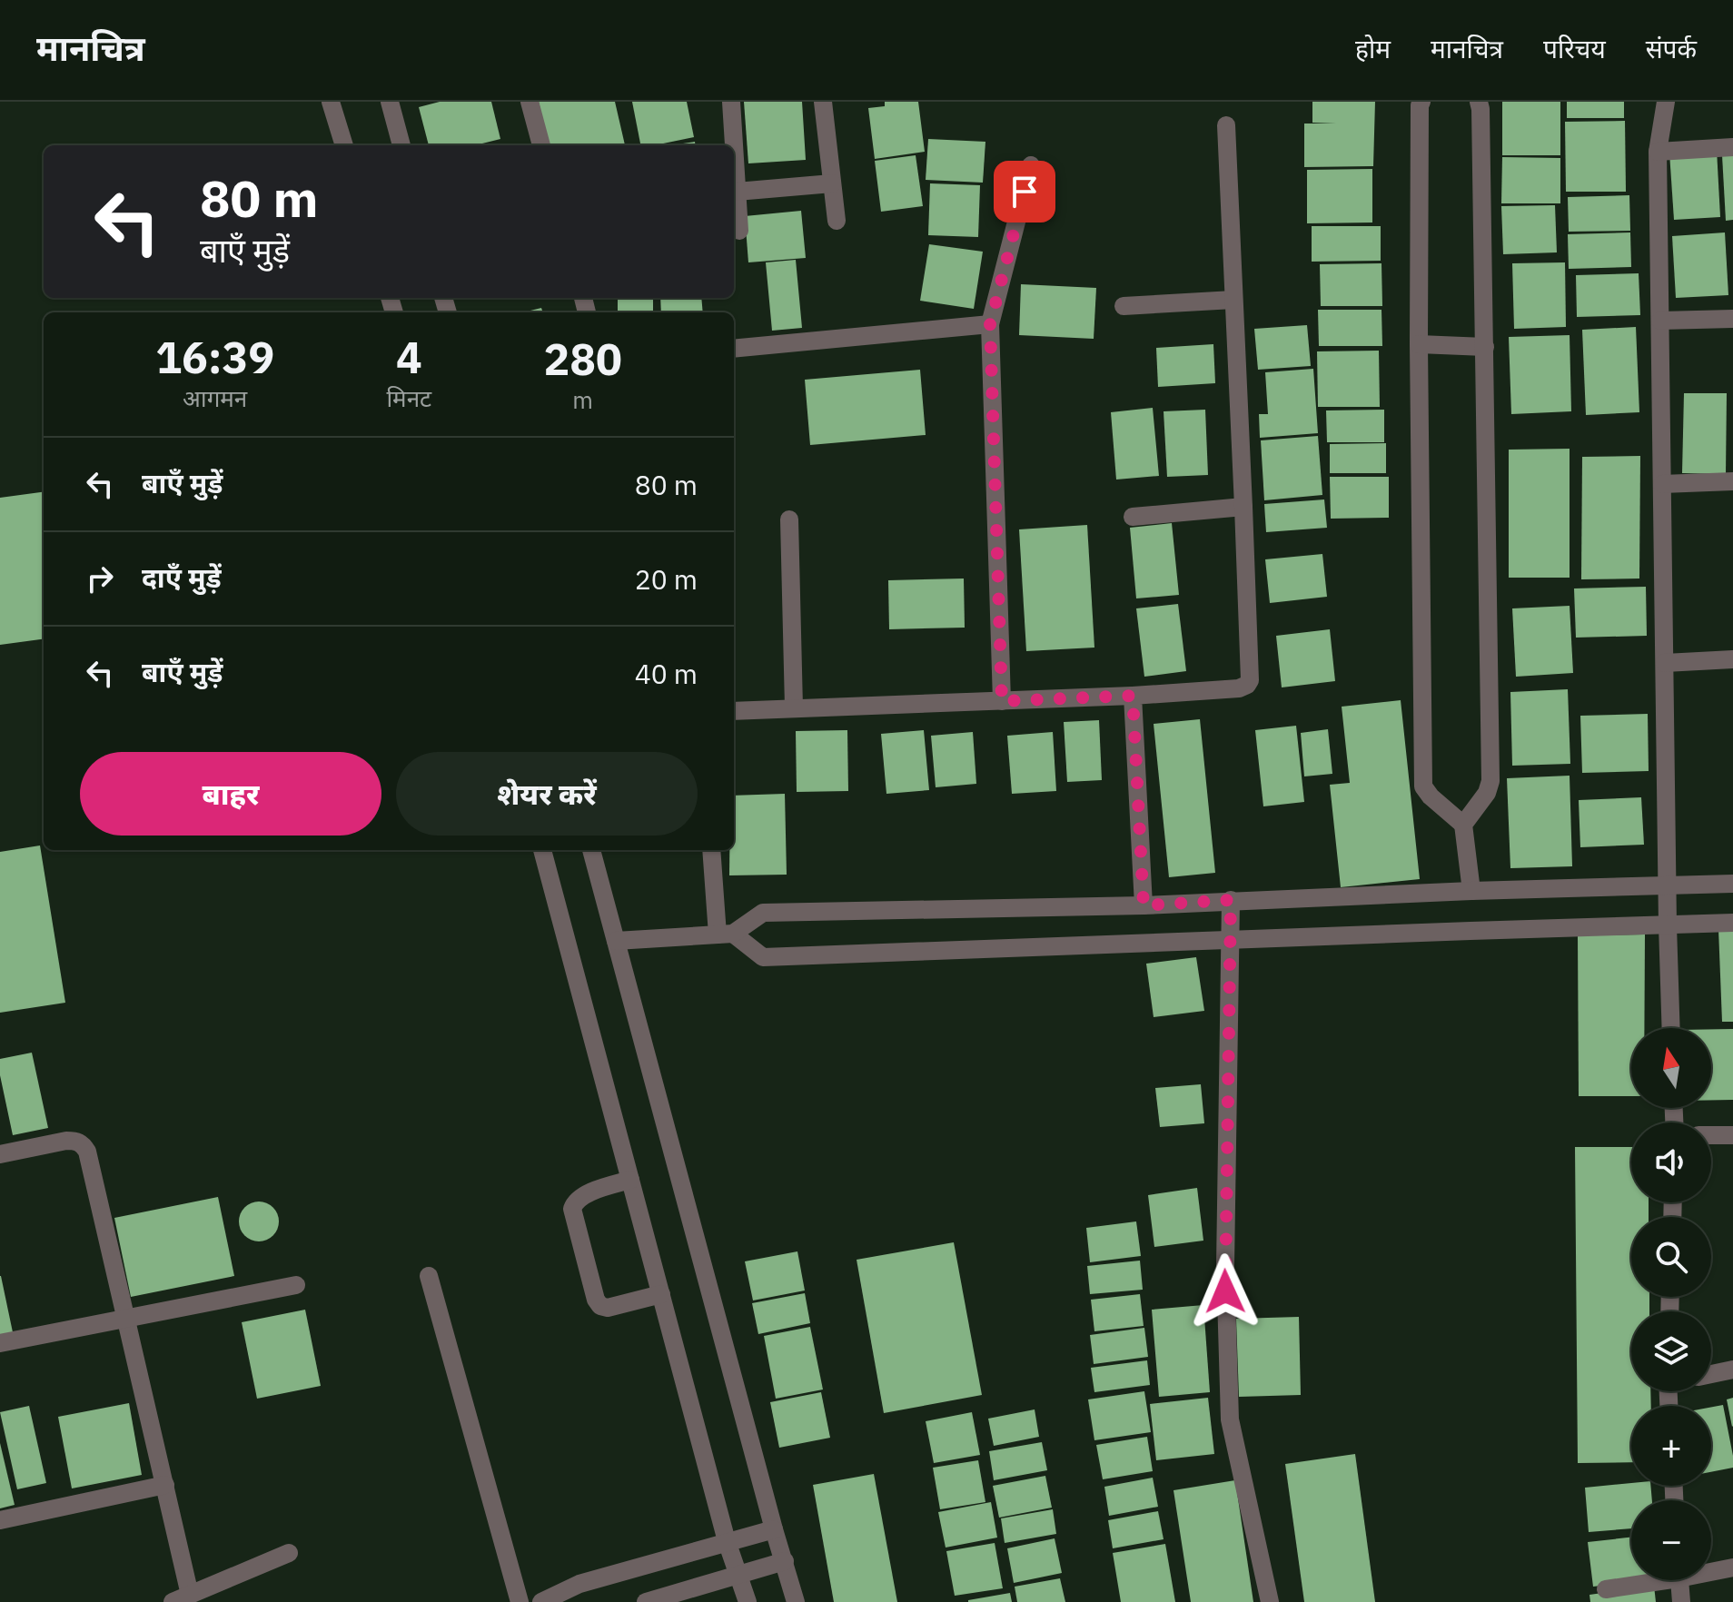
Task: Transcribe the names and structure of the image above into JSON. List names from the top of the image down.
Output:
{
  "north": "top",
  "page": {
    "header": "मानचित्र",
    "nav": [
      "होम",
      "मानचित्र",
      "परिचय",
      "संपर्क"
    ],
    "turn": ["80 m", "बाएँ मुड़ें"],
    "eta": [
      "16:39",
      "आगमन",
      "4",
      "मिनट",
      "280",
      "m"
    ],
    "list": [
      {
        "name": "बाएँ मुड़ें",
        "value": "80 m"
      },
      {
        "name": "दाएँ मुड़ें",
        "value": "20 m"
      },
      {
        "name": "बाएँ मुड़ें",
        "value": "40 m"
      }
    ],
    "buttons": ["बाहर", "शेयर करें"],
    "map_buttons": ["+", "−"]
  }
}
